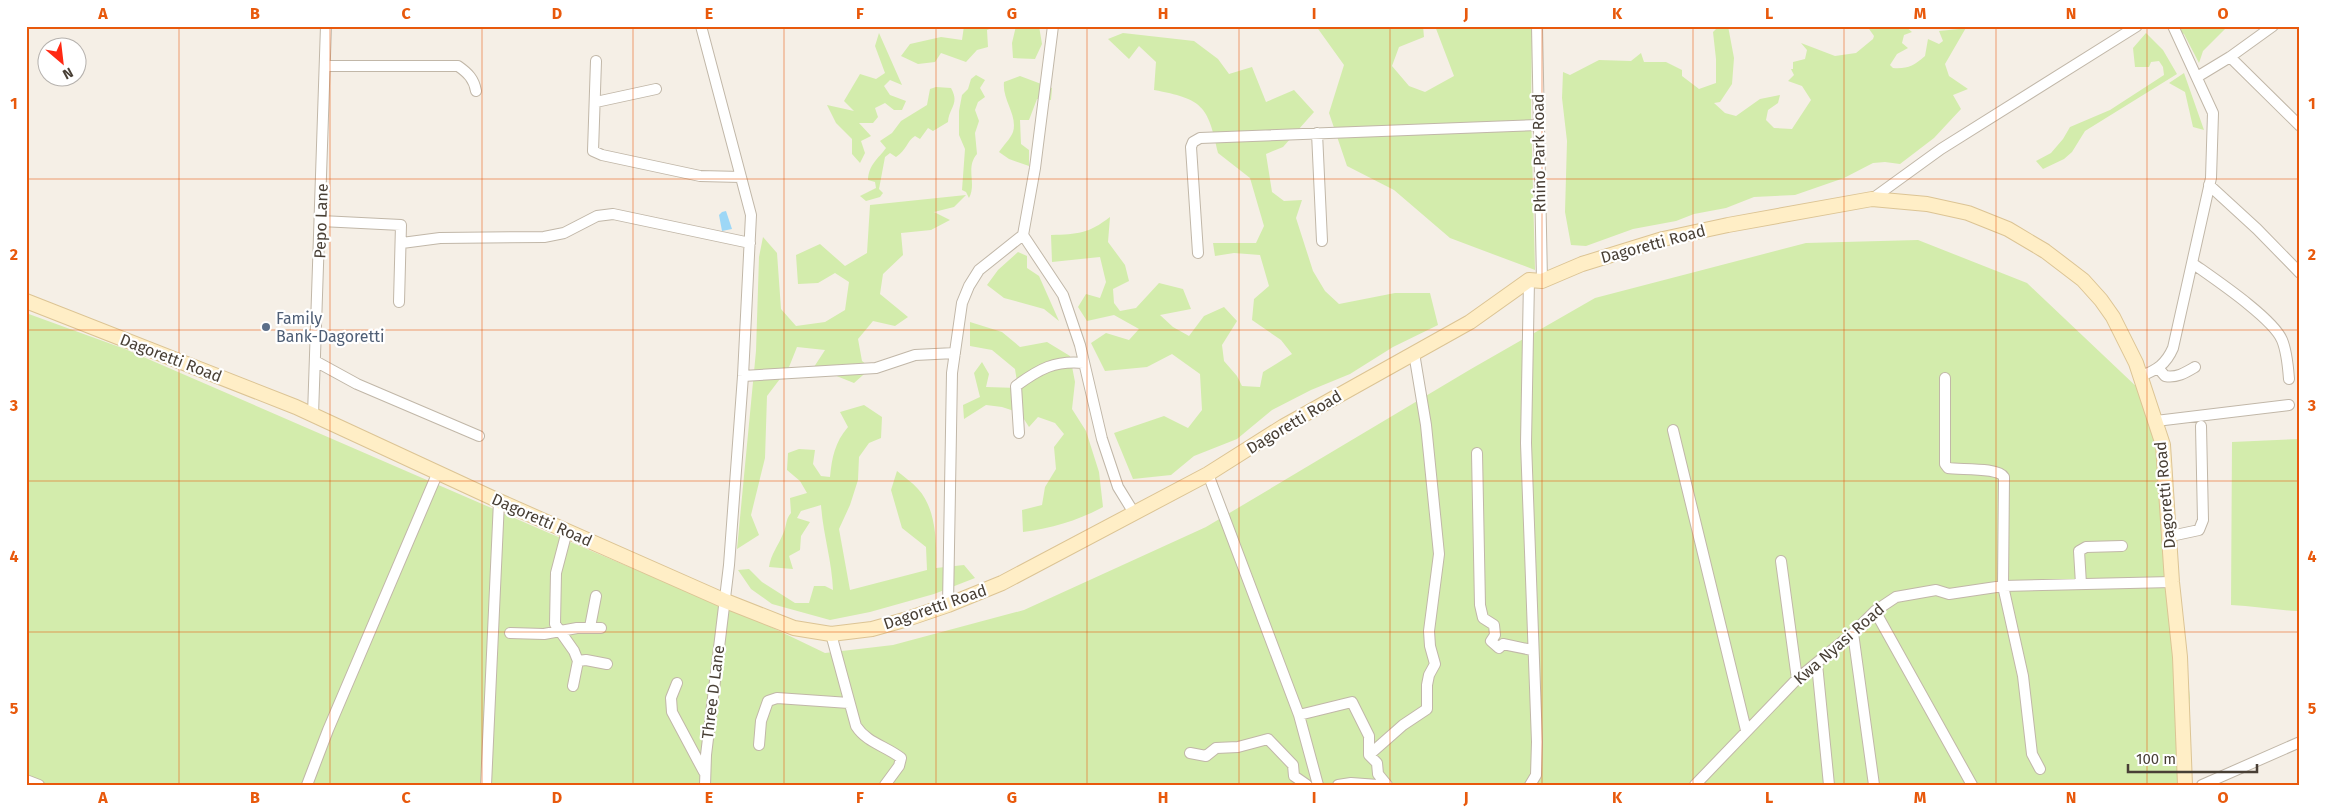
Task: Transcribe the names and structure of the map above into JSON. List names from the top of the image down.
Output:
{
  "streets": {
    "main road": ["Dagoretti Road"],
    "street": [
      "Rhino Park Road",
      "Pepo Lane",
      "Kwa Nyasi Road",
      "Three D Lane"
    ]
  },
  "crossings": [
    ["Rhino Park Road", "Dagoretti Road"],
    ["Pepo Lane", "Dagoretti Road"],
    ["Dagoretti Road", "Kwa Nyasi Road"],
    ["Dagoretti Road", "Three D Lane"]
  ],
  "places": ["Family Bank-Dagoretti"],
  "scale_bar": "100 m",
  "north": "bottom right",
  "grid": {
    "columns": [
      "A",
      "B",
      "C",
      "D",
      "E",
      "F",
      "G",
      "H",
      "I",
      "J",
      "K",
      "L",
      "M",
      "N",
      "O"
    ],
    "rows": [
      "1",
      "2",
      "3",
      "4",
      "5"
    ]
  }
}
